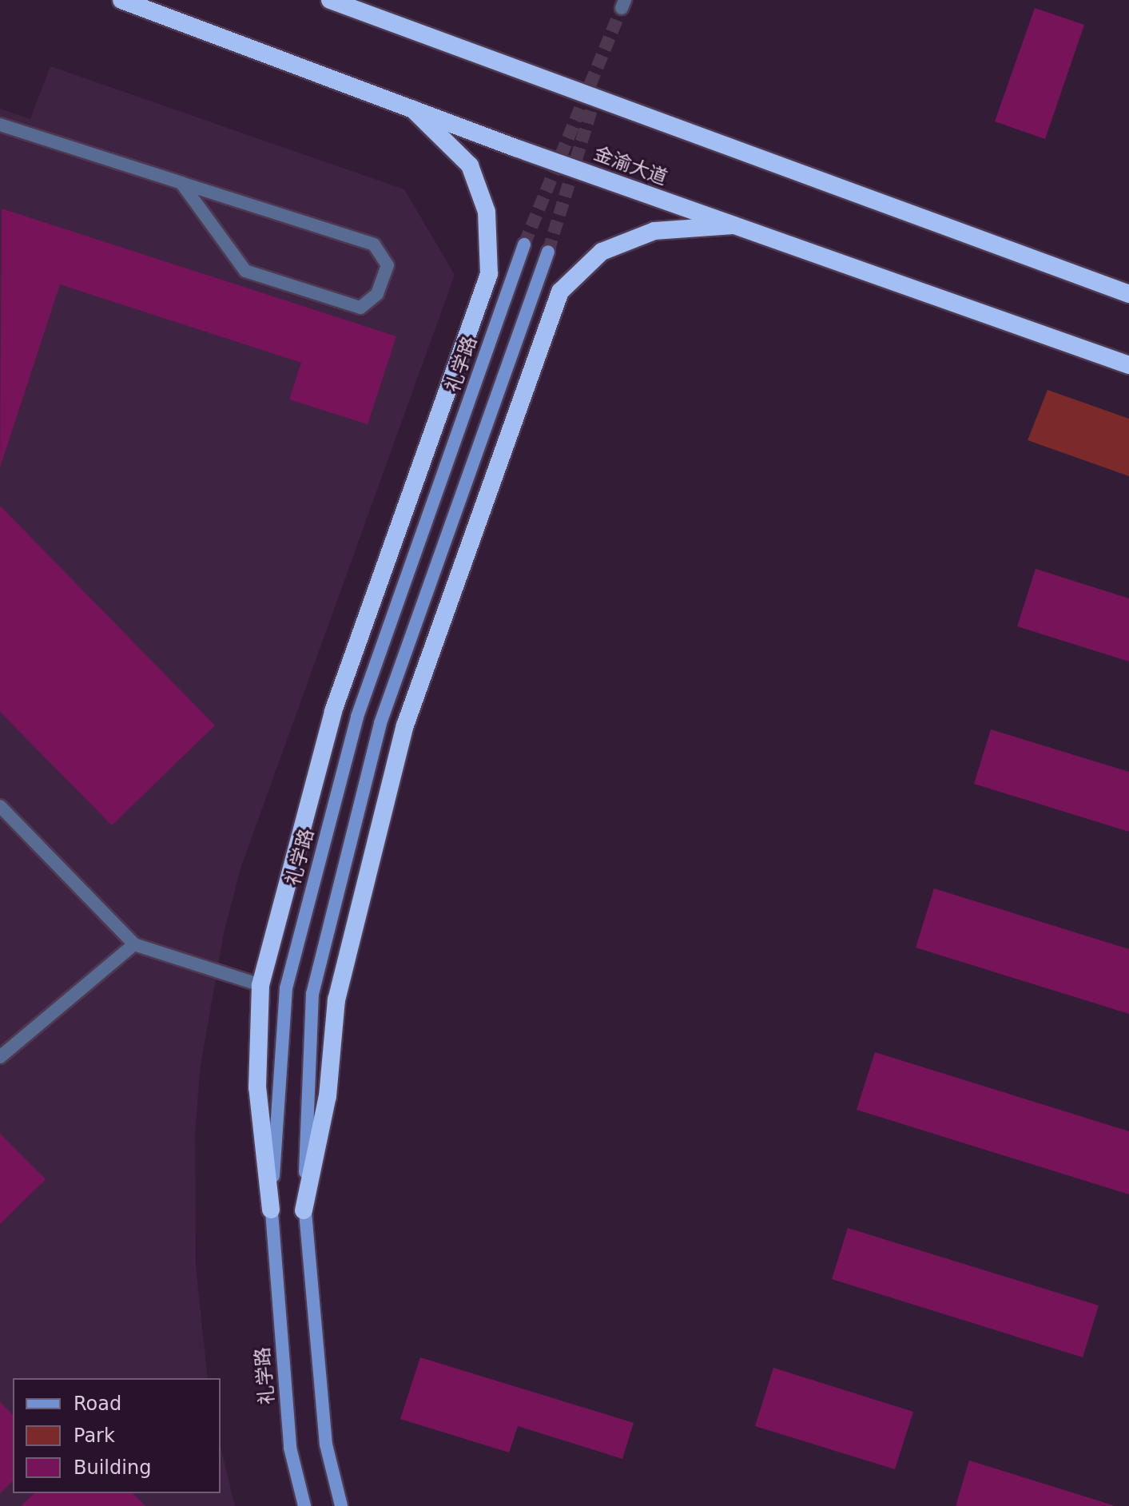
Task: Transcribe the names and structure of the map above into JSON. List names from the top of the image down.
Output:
{
  "streets": {
    "highway": ["金渝大道"],
    "main road": ["礼学路"]
  },
  "legend": ["Road", "Park", "Building"]
}
